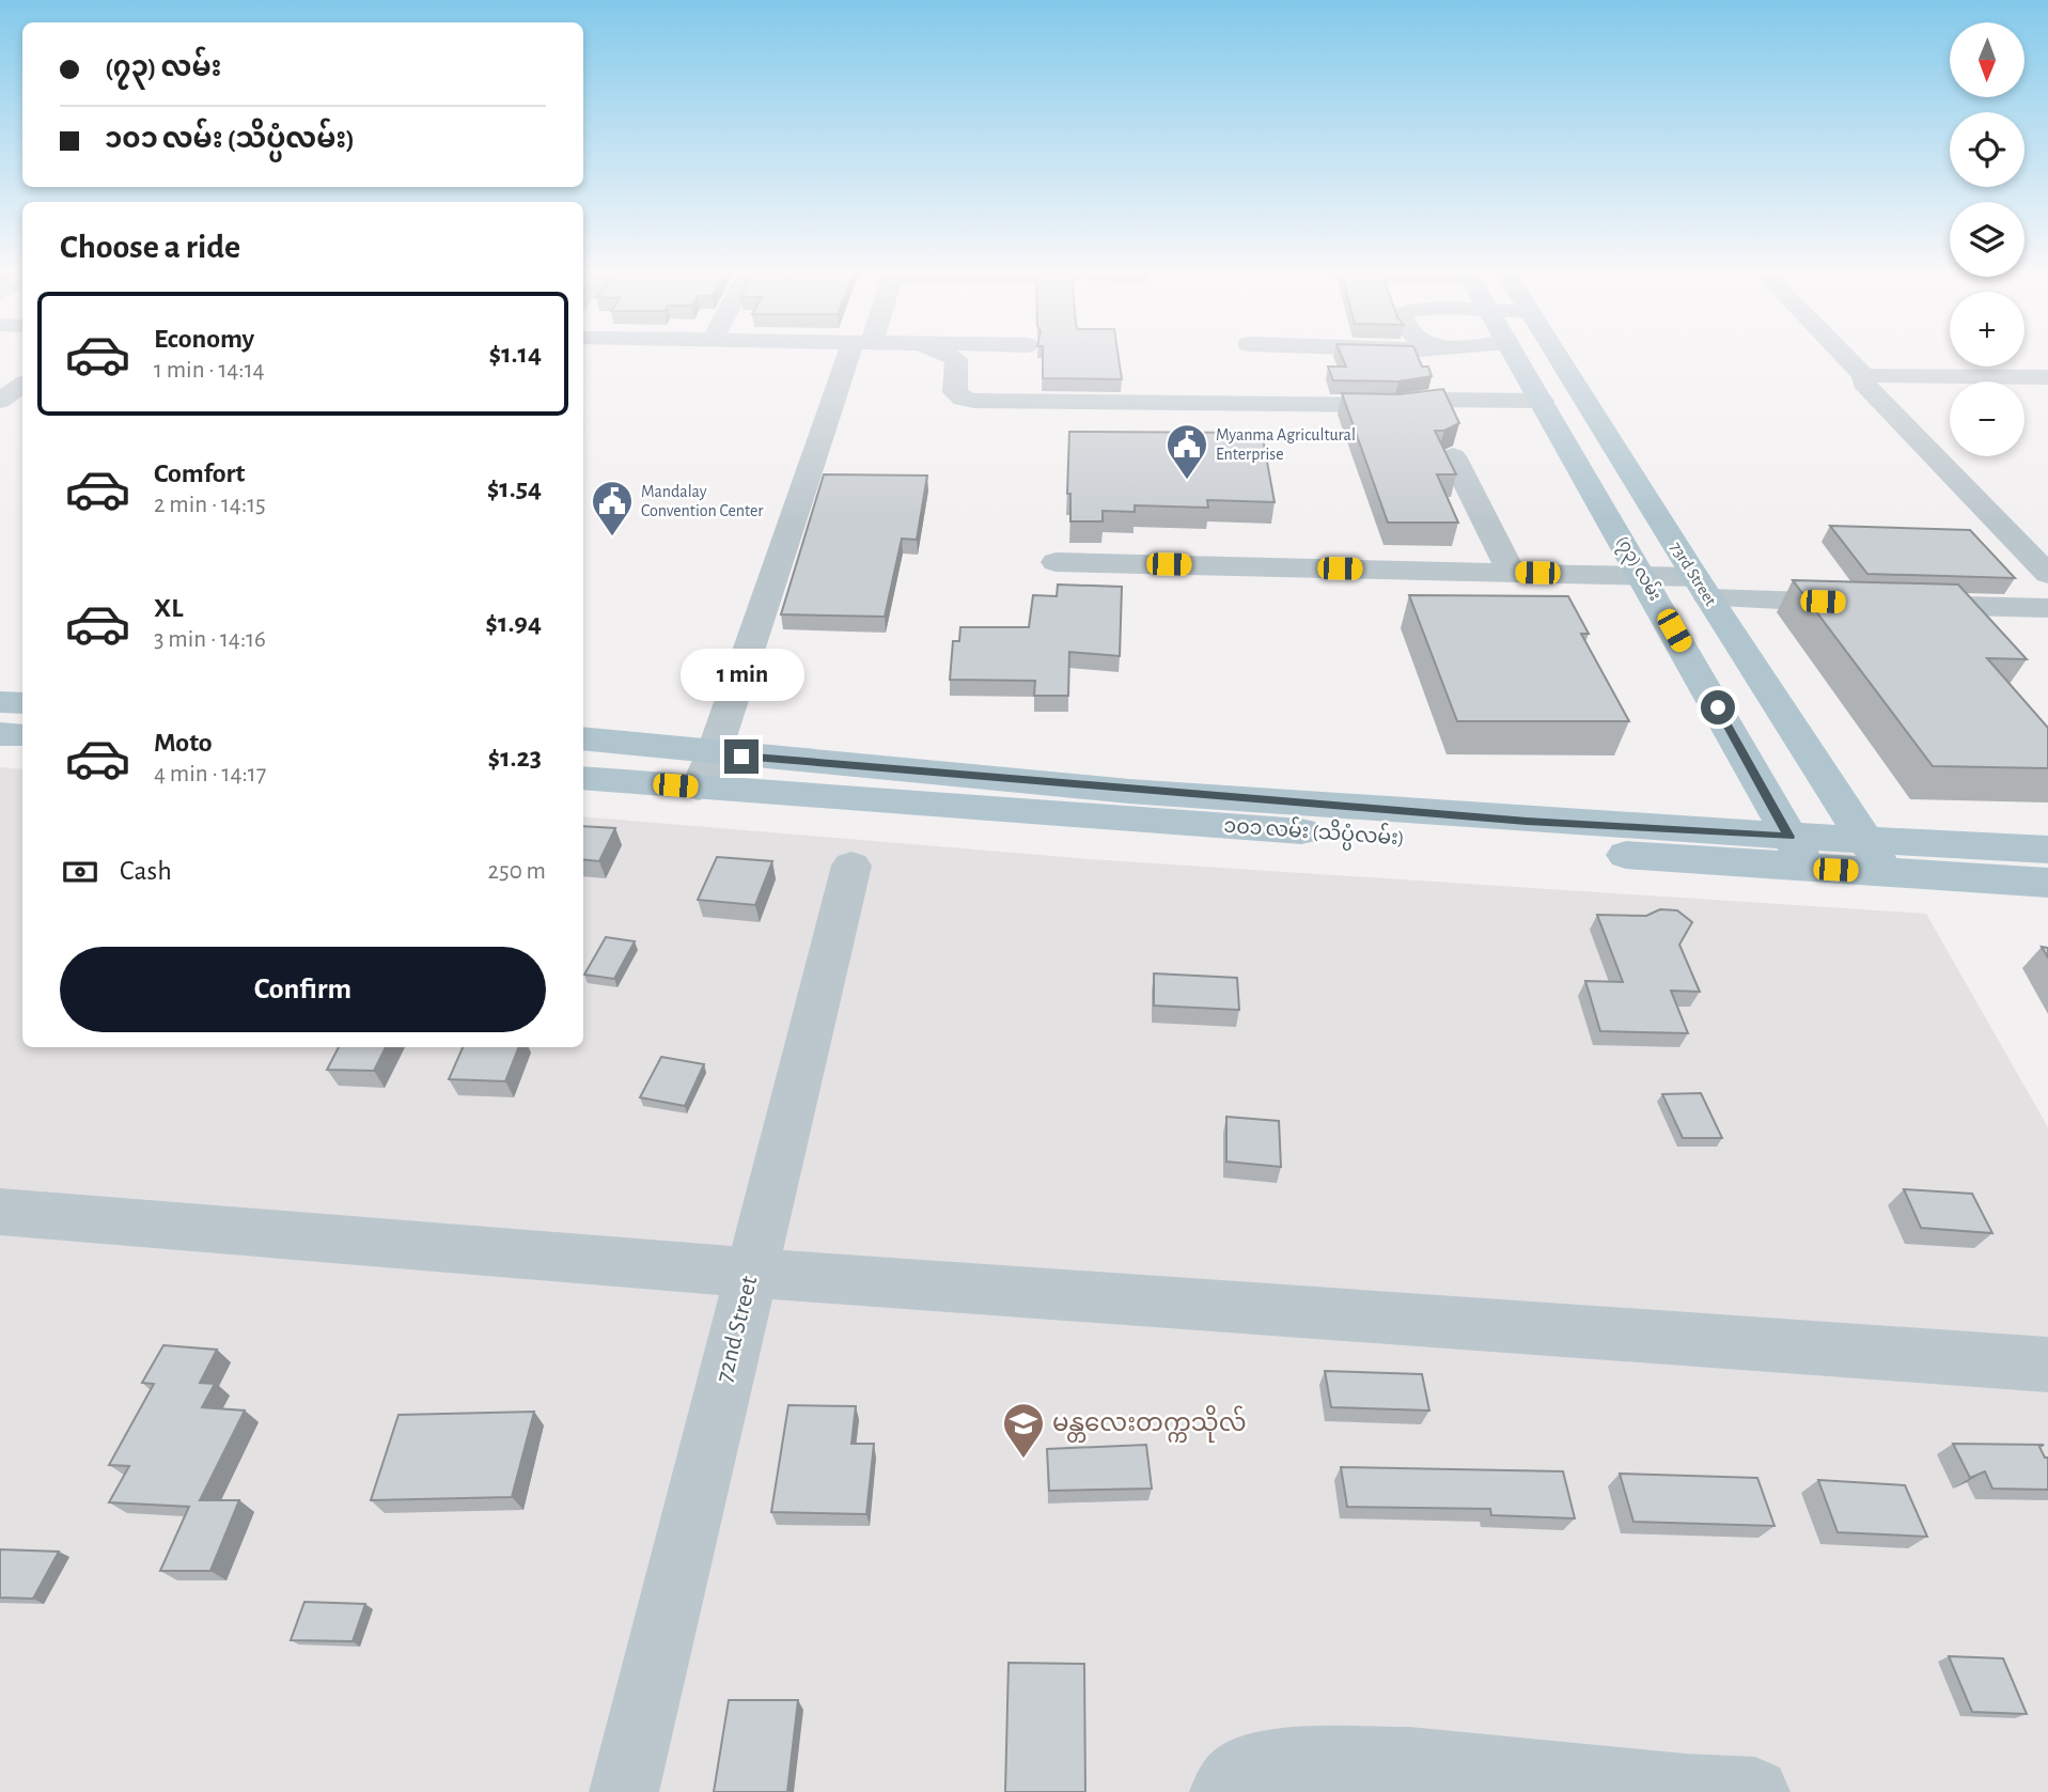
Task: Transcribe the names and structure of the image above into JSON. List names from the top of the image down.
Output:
{
  "streets": {
    "main road": ["(၇၃) လမ်း", "73rd Street", "၁၀၁ လမ်း (သိပ္ပံလမ်း)"],
    "lane": ["72nd Street"]
  },
  "crossings": [
    ["(၇၃) လမ်း", "၁၀၁ လမ်း (သိပ္ပံလမ်း)"],
    ["73rd Street", "၁၀၁ လမ်း (သိပ္ပံလမ်း)"]
  ],
  "places": {
    "public building": ["Myanma Agricultural Enterprise", "Mandalay Convention Center"],
    "school or university": ["မန္တလေးတက္ကသိုလ်"]
  },
  "north": "bottom",
  "page": {
    "map_buttons": ["+", "−"],
    "banner": ["(၇၃) လမ်း", "၁၀၁ လမ်း (သိပ္ပံလမ်း)"],
    "heading": "Choose a ride",
    "list": [
      {
        "name": "Economy",
        "note": "1 min · 14:14",
        "value": "$1.14"
      },
      {
        "name": "Comfort",
        "note": "2 min · 14:15",
        "value": "$1.54"
      },
      {
        "name": "XL",
        "note": "3 min · 14:16",
        "value": "$1.94"
      },
      {
        "name": "Moto",
        "note": "4 min · 14:17",
        "value": "$1.23"
      }
    ],
    "bubble": "1 min",
    "pay": ["Cash", "250 m"],
    "buttons": "Confirm"
  }
}
